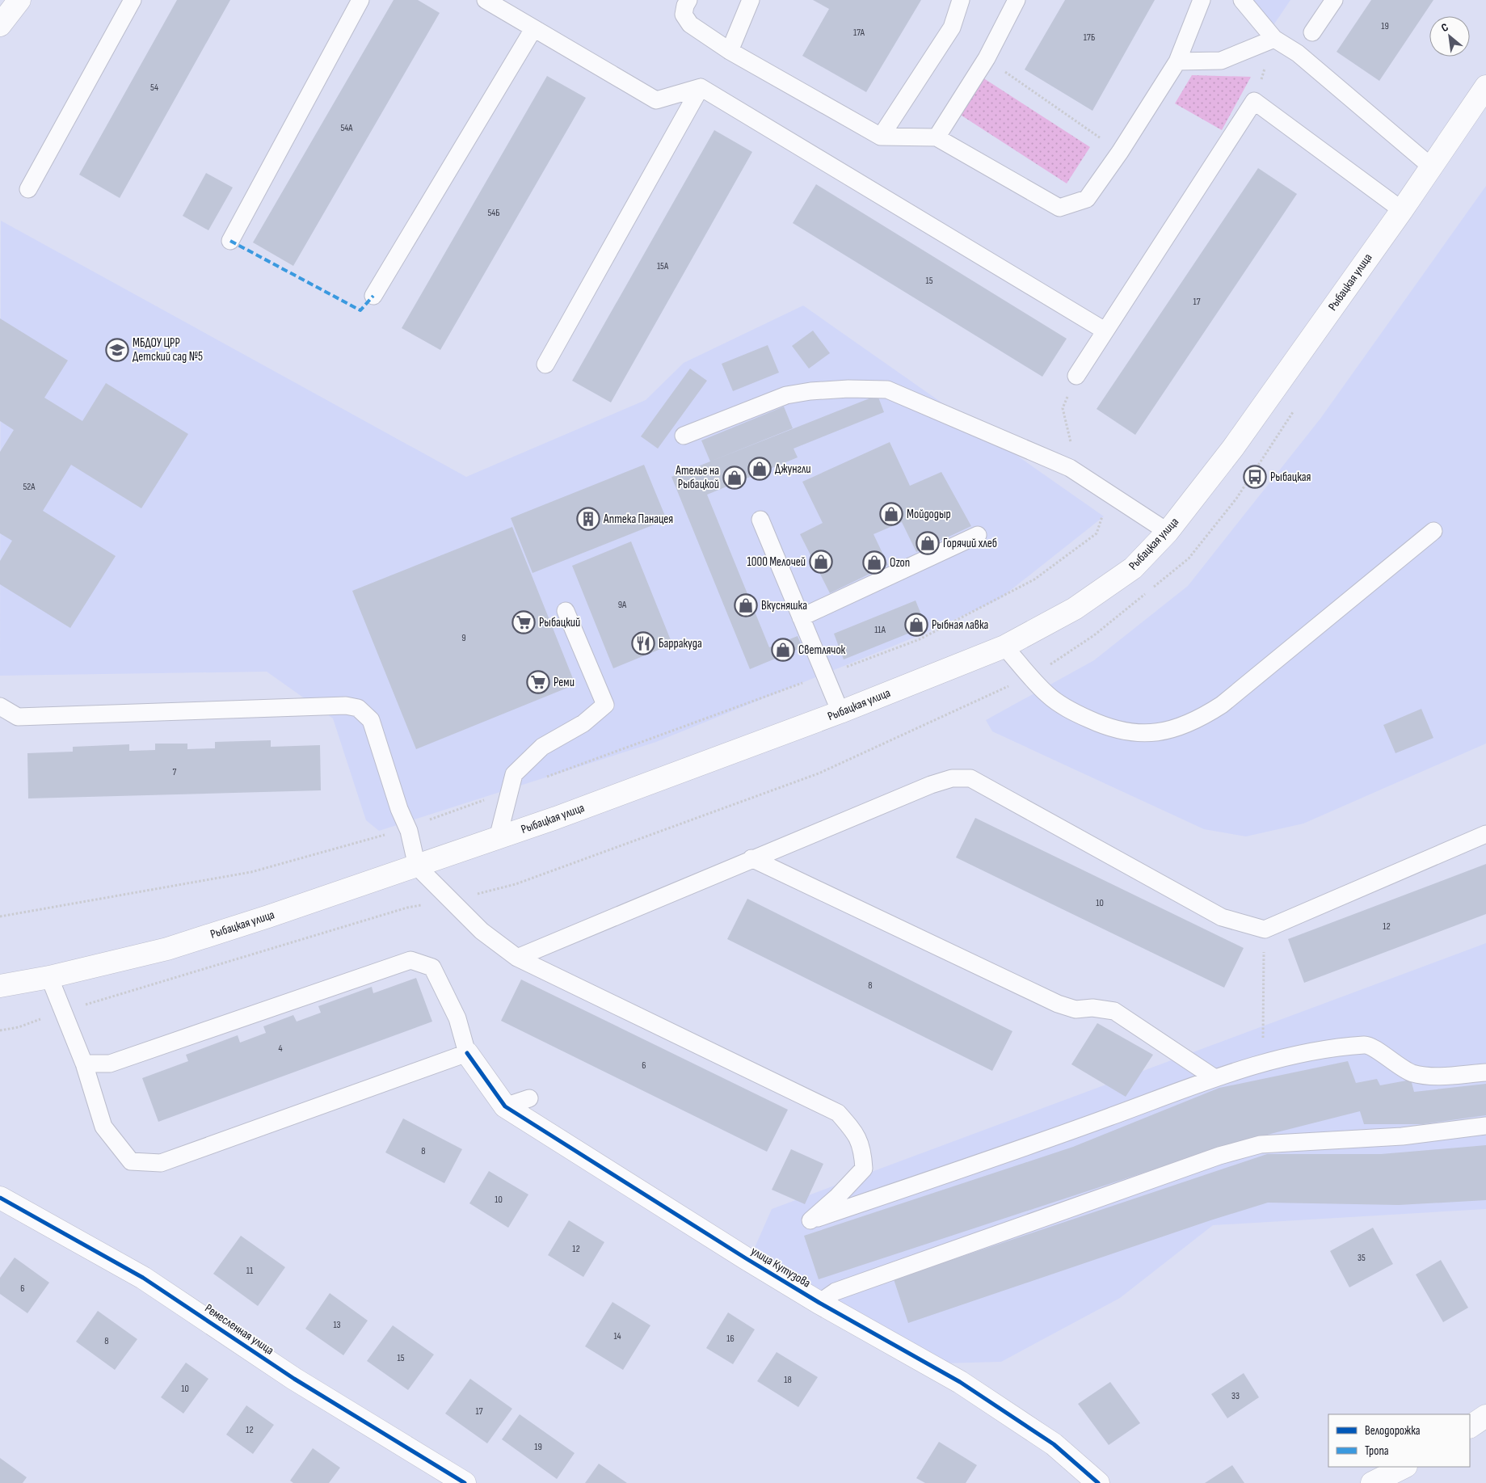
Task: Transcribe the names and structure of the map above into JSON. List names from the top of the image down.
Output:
{
  "streets": {
    "main road": ["Рыбацкая улица", "улица Кутузова", "Ремесленная улица"]
  },
  "places": {
    "school or university": ["МБДОУ ЦРР Детский сад №5"],
    "shop": [
      "Джунгли",
      "Ателье на Рыбацкой",
      "Мойдодыр",
      "Горячий хлеб",
      "1000 Мелочей",
      "Ozon",
      "Вкусняшка",
      "Рыбная лавка",
      "Светлячок"
    ],
    "bus stop": ["Рыбацкая"],
    "building": ["Аптека Панацея"],
    "supermarket": ["Рыбацкий", "Реми"],
    "restaurant": ["Барракуда"]
  },
  "house_numbers": [
    "19",
    "17А",
    "17Б",
    "54",
    "54А",
    "54Б",
    "15А",
    "15",
    "17",
    "52А",
    "9А",
    "11А",
    "9",
    "7",
    "10",
    "12",
    "8",
    "4",
    "6",
    "8",
    "10",
    "12",
    "35",
    "11",
    "6",
    "13",
    "14",
    "16",
    "8",
    "15",
    "18",
    "10",
    "33",
    "17",
    "12",
    "19"
  ],
  "legend": ["Велодорожка", "Тропа"],
  "north": "top left"
}
